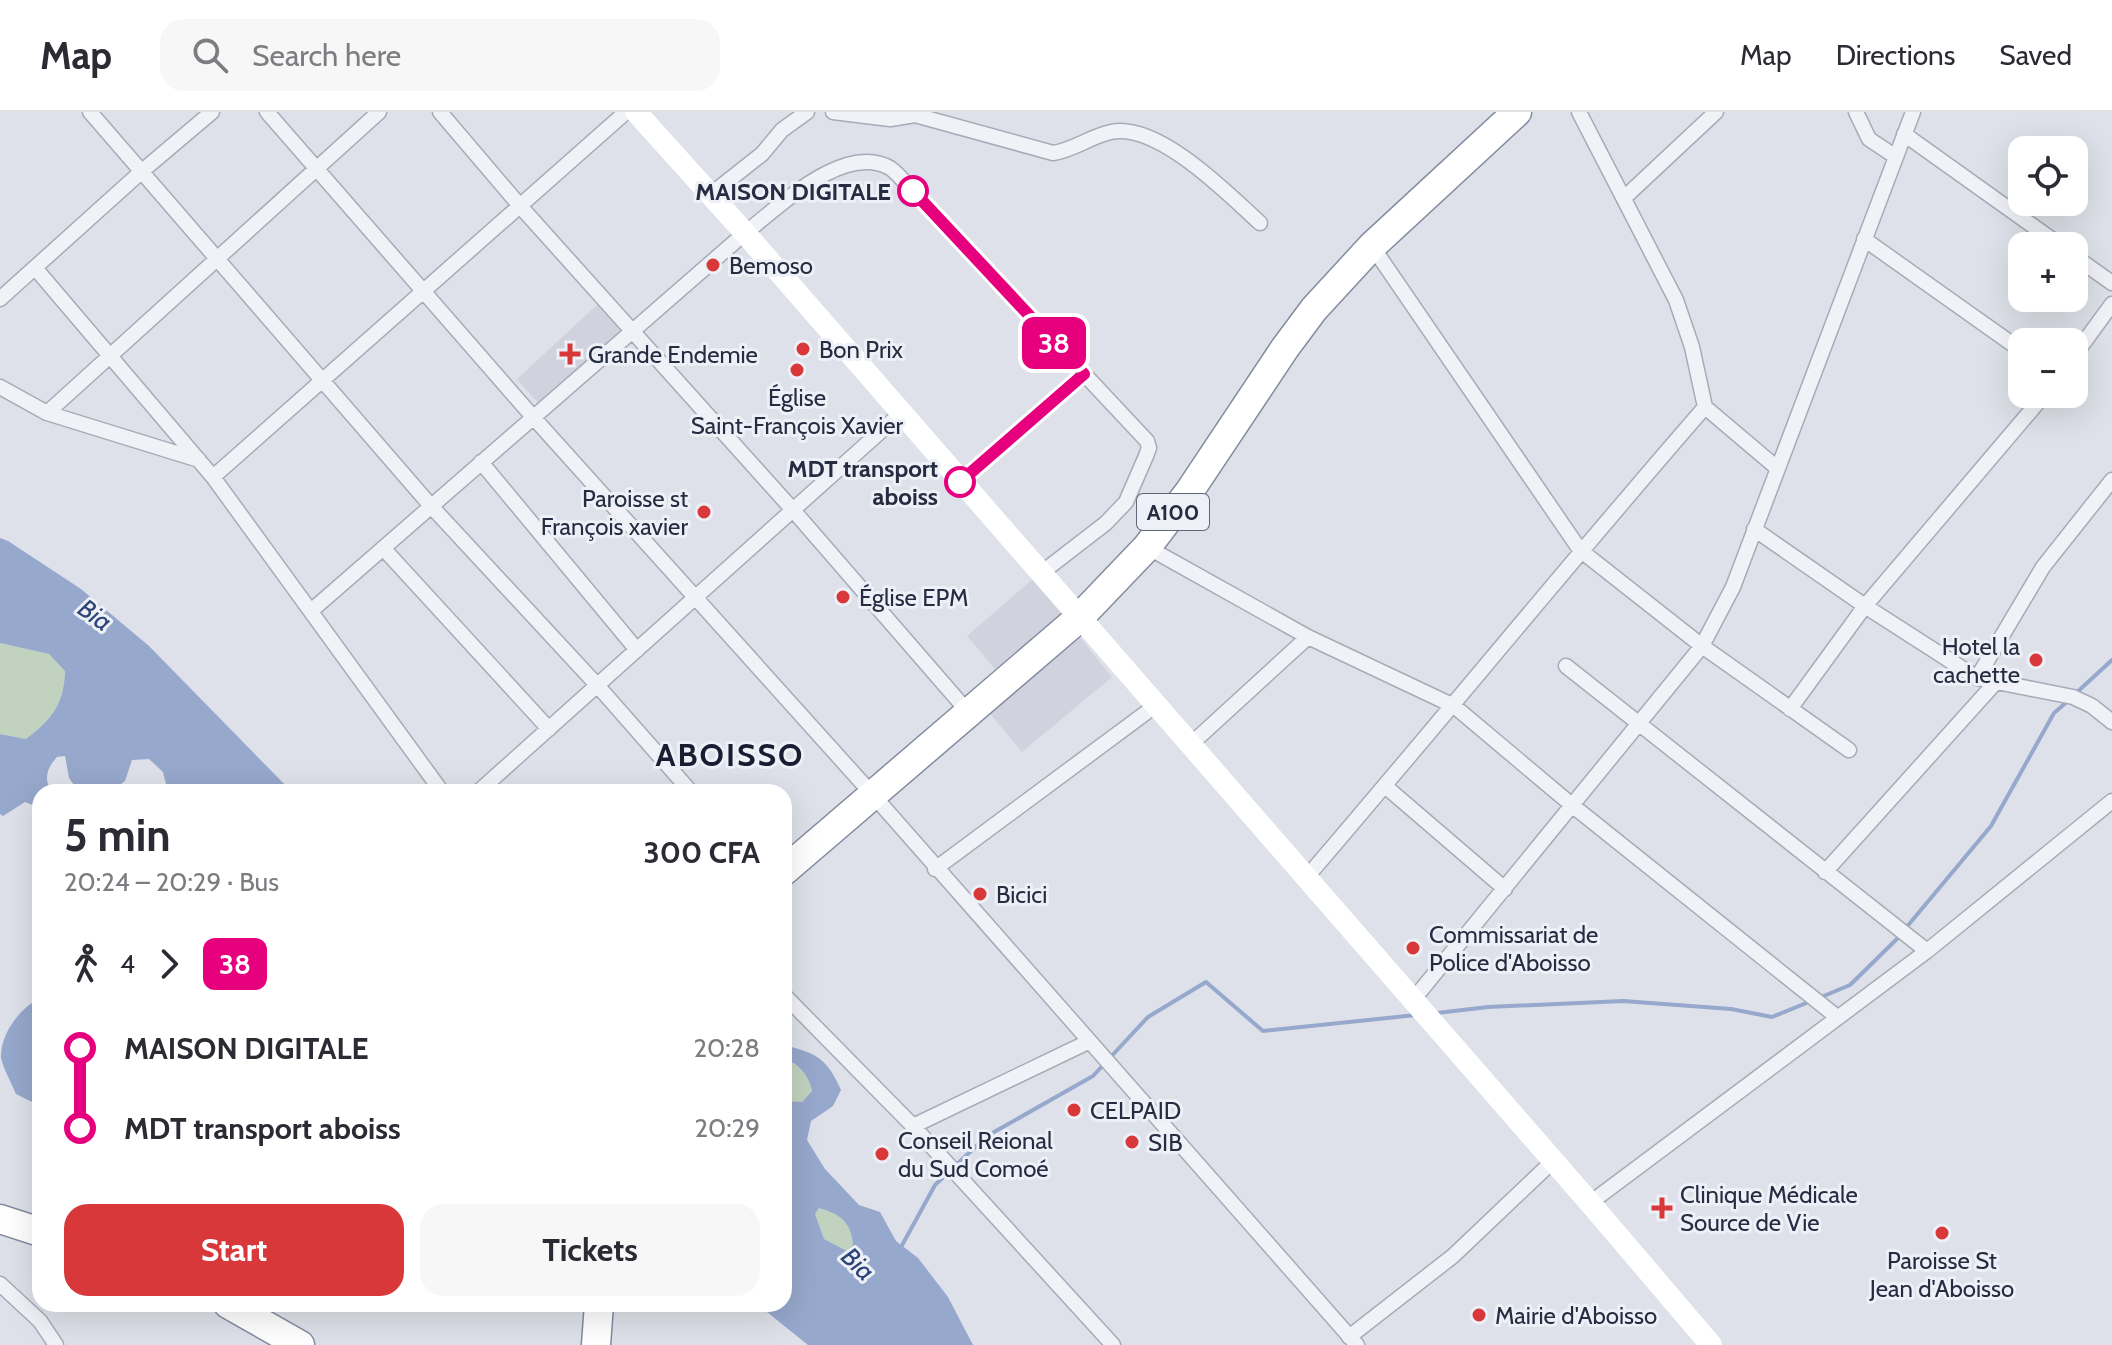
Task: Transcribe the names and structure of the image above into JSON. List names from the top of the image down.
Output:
{
  "streets": {
    "highway": ["A100"]
  },
  "districts": ["ABOISSO"],
  "water": ["Bia"],
  "places": {
    "other": [
      "MAISON DIGITALE",
      "Bemoso",
      "Bon Prix",
      "Église Saint-François Xavier",
      "MDT transport aboiss",
      "Paroisse st François xavier",
      "Église EPM",
      "Hotel la cachette",
      "Bicici",
      "Commissariat de Police d'Aboisso",
      "CELPAID",
      "SIB",
      "Conseil Reional du Sud Comoé",
      "Paroisse St Jean d'Aboisso",
      "Mairie d'Aboisso"
    ],
    "health": ["Grande Endemie", "Clinique Médicale Source de Vie"]
  },
  "lines": ["bus line 38"],
  "page": {
    "header": "Map",
    "search": "Search here",
    "nav": ["Map", "Directions", "Saved"],
    "on_map": "38",
    "map_buttons": ["+", "−"],
    "heading": ["5 min", "20:24 – 20:29 · Bus", "300 CFA"],
    "legs": ["4", "38"],
    "list": [
      {
        "name": "MAISON DIGITALE",
        "value": "20:28"
      },
      {
        "name": "MDT transport aboiss",
        "value": "20:29"
      }
    ],
    "buttons": ["Start", "Tickets"]
  }
}
